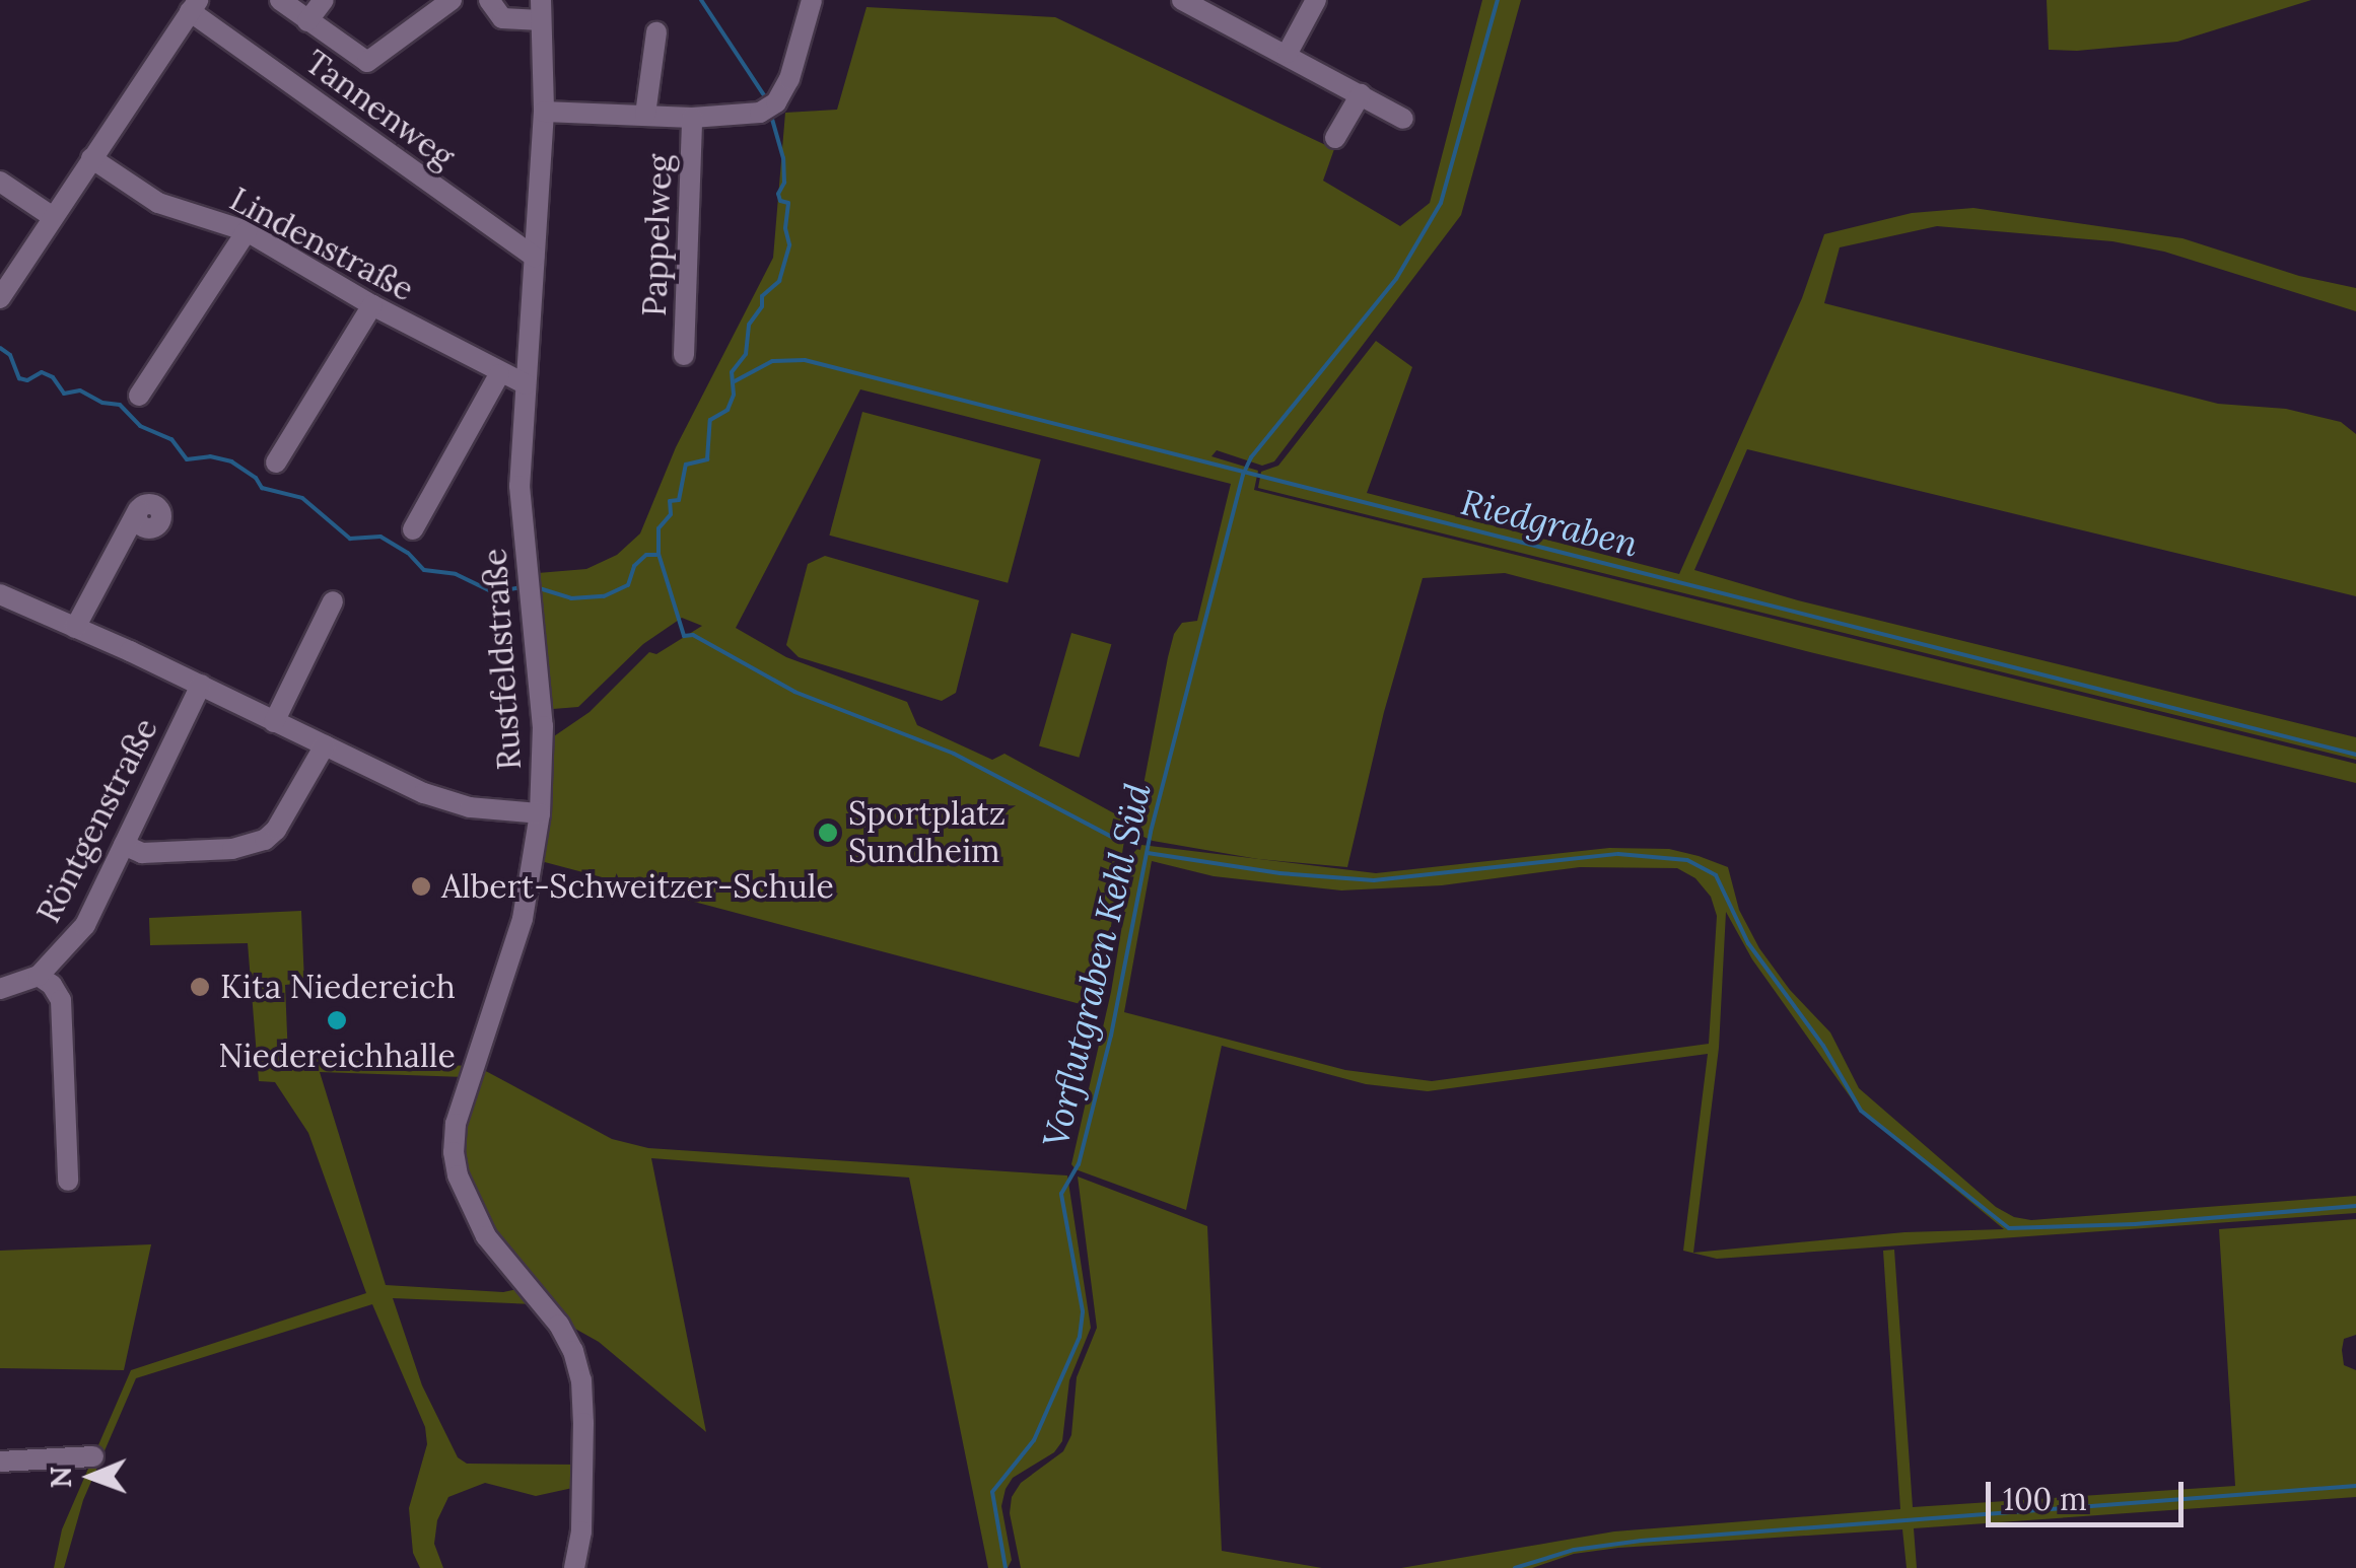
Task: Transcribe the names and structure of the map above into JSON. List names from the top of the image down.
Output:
{
  "streets": {
    "street": [
      "Tannenweg",
      "Pappelweg",
      "Lindenstraße",
      "Rustfeldstraße",
      "Röntgenstraße"
    ]
  },
  "crossings": [
    ["Tannenweg", "Rustfeldstraße"],
    ["Lindenstraße", "Rustfeldstraße"]
  ],
  "water": ["Riedgraben", "Vorflutgraben Kehl Süd"],
  "places": [
    "Sportplatz Sundheim",
    "Albert-Schweitzer-Schule",
    "Kita Niedereich",
    "Niedereichhalle"
  ],
  "scale_bar": "100 m",
  "north": "left"
}
